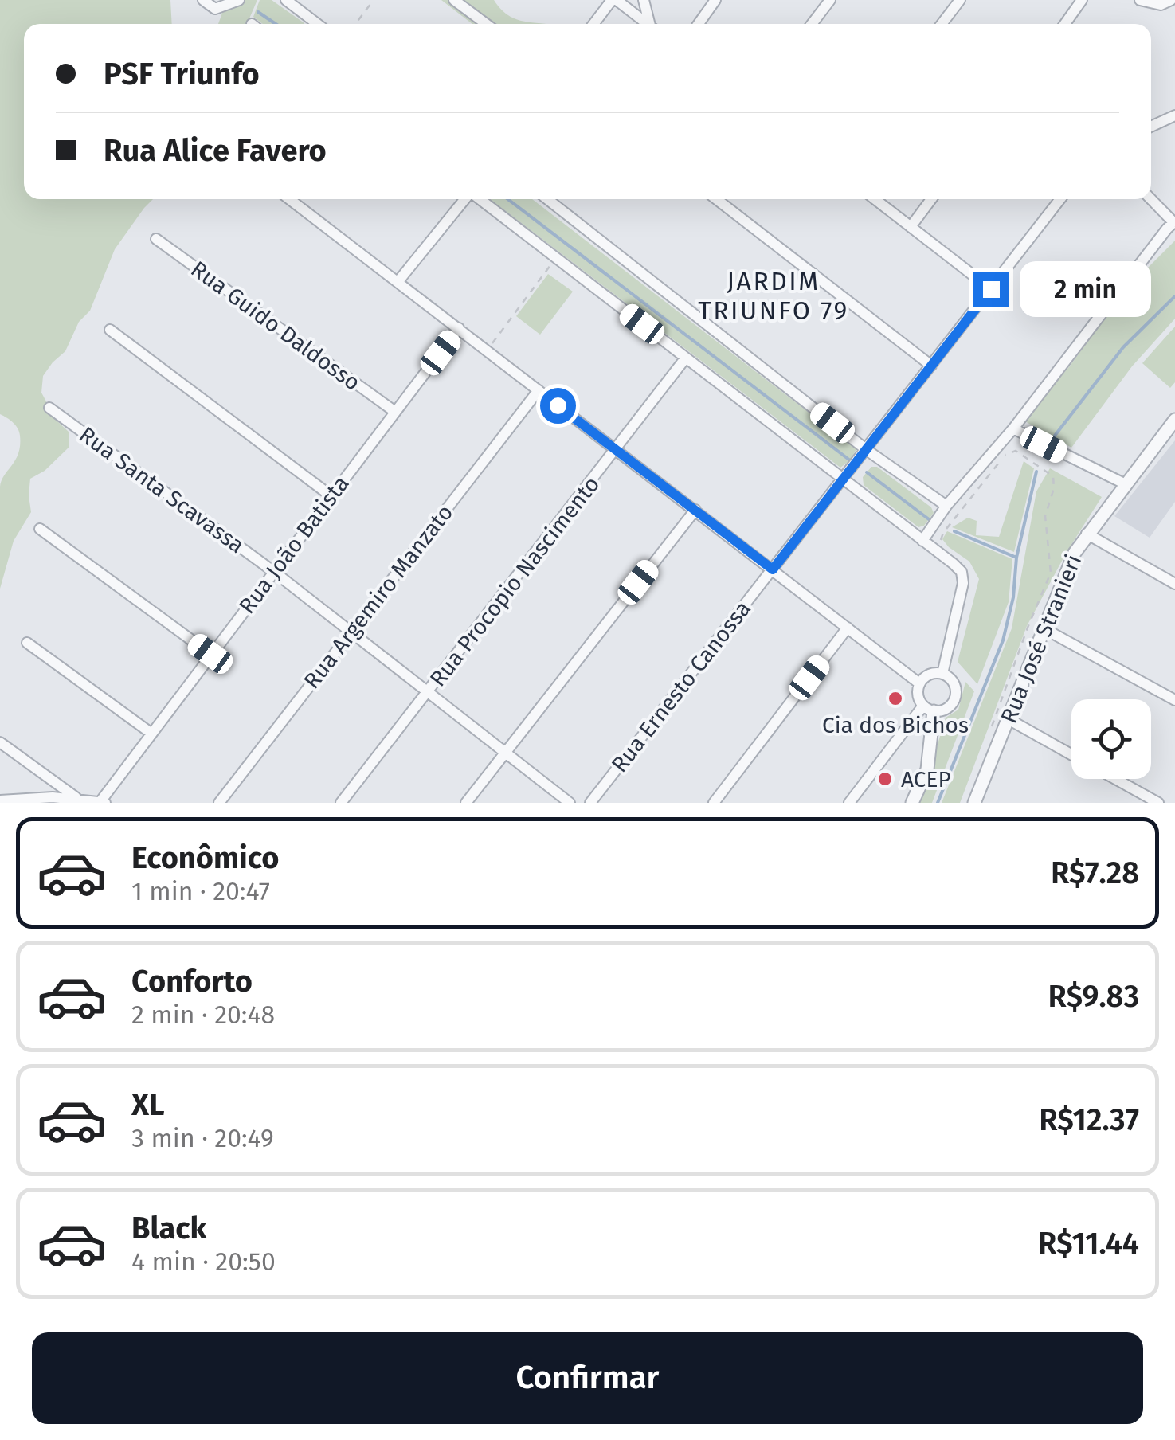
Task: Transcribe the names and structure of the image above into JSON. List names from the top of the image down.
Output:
{
  "streets": {
    "street": [
      "Rua Guido Daldosso",
      "Rua Santa Scavassa",
      "Rua João Batista",
      "Rua Procopio Nascimento",
      "Rua Argemiro Manzato",
      "Rua José Stranieri",
      "Rua Ernesto Canossa"
    ]
  },
  "crossings": [
    ["Rua Guido Daldosso", "Rua João Batista"],
    ["Rua Santa Scavassa", "Rua João Batista"],
    ["Rua Santa Scavassa", "Rua Procopio Nascimento"],
    ["Rua Santa Scavassa", "Rua Argemiro Manzato"]
  ],
  "districts": ["JARDIM TRIUNFO 79"],
  "places": ["Cia dos Bichos", "ACEP"],
  "page": {
    "banner": ["PSF Triunfo", "Rua Alice Favero"],
    "bubble": "2 min",
    "list": [
      {
        "name": "Econômico",
        "note": "1 min · 20:47",
        "value": "R$7.28"
      },
      {
        "name": "Conforto",
        "note": "2 min · 20:48",
        "value": "R$9.83"
      },
      {
        "name": "XL",
        "note": "3 min · 20:49",
        "value": "R$12.37"
      },
      {
        "name": "Black",
        "note": "4 min · 20:50",
        "value": "R$11.44"
      }
    ],
    "buttons": "Confirmar"
  }
}
